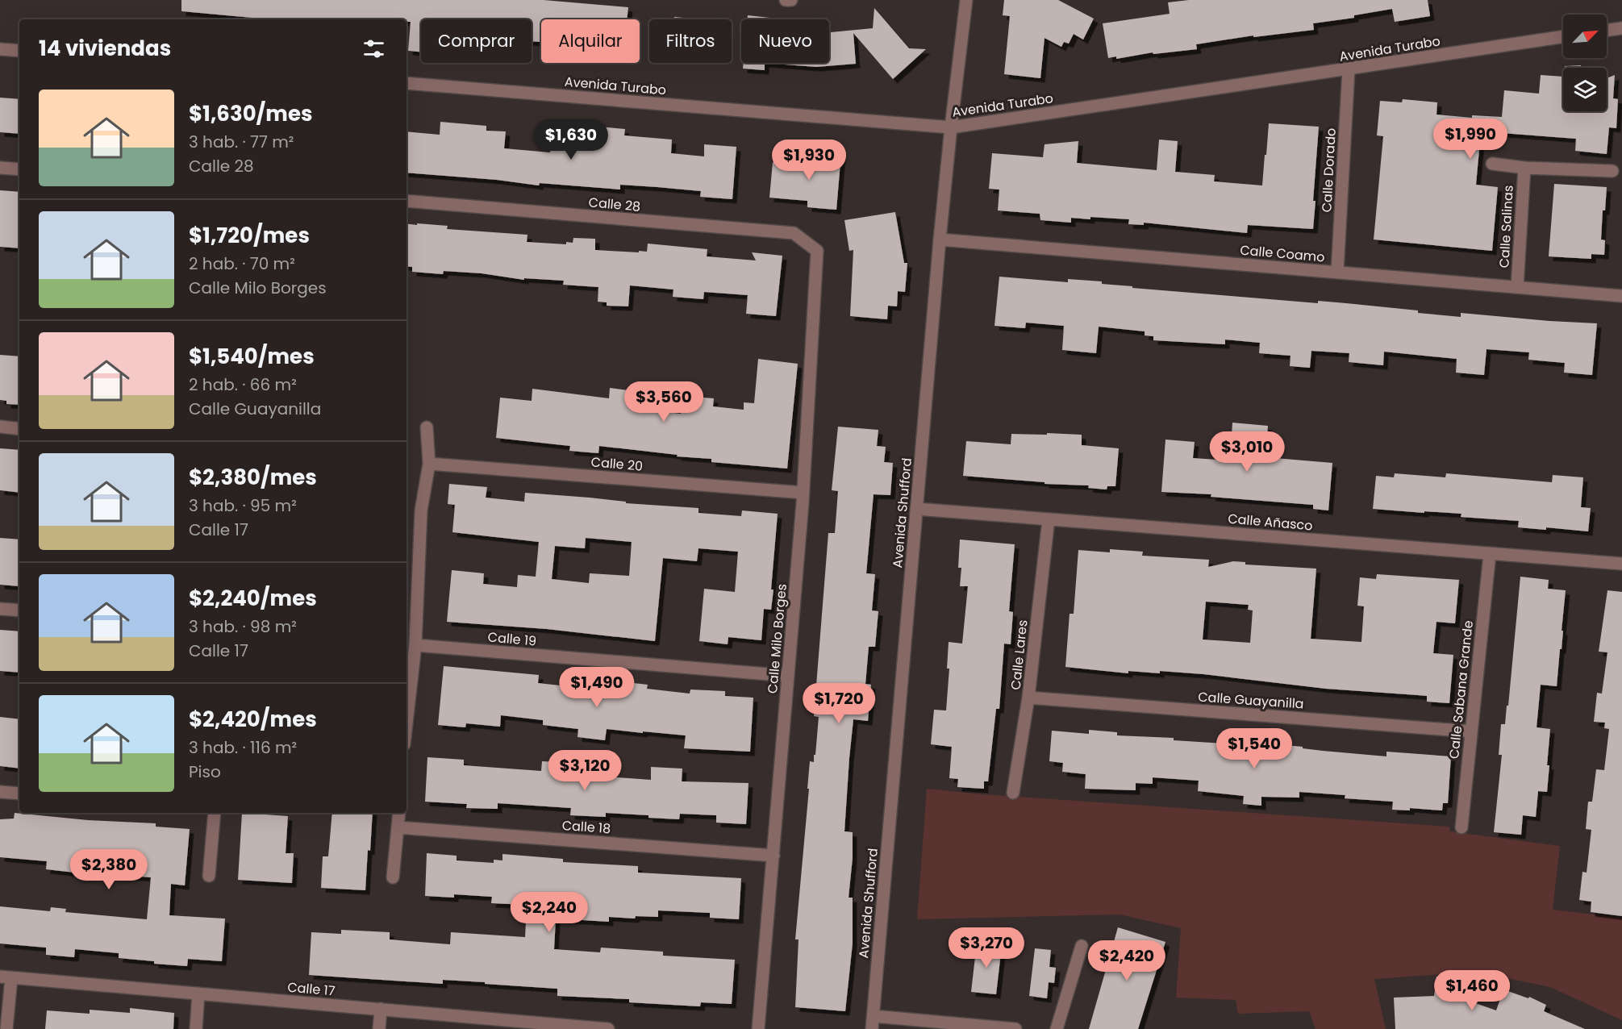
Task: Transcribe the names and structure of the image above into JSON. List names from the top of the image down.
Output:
{
  "streets": {
    "street": [
      "Avenida Turabo",
      "Calle Dorado",
      "Calle 28",
      "Calle Salinas",
      "Calle Coamo",
      "Calle 20",
      "Avenida Shufford",
      "Calle Añasco",
      "Calle 19",
      "Calle Milo Borges",
      "Calle Lares",
      "Calle Sabana Grande",
      "Calle Guayanilla",
      "Calle 18",
      "Calle 17"
    ]
  },
  "crossings": [
    ["Avenida Turabo", "Calle Dorado"],
    ["Avenida Turabo", "Avenida Shufford"],
    ["Calle Dorado", "Calle Coamo"],
    ["Calle 28", "Calle Milo Borges"],
    ["Calle Salinas", "Calle Coamo"],
    ["Calle Coamo", "Avenida Shufford"],
    ["Calle 20", "Calle Milo Borges"],
    ["Avenida Shufford", "Calle Añasco"],
    ["Calle Añasco", "Calle Lares"],
    ["Calle Añasco", "Calle Sabana Grande"],
    ["Calle 19", "Calle Milo Borges"],
    ["Calle Milo Borges", "Calle 18"],
    ["Calle Lares", "Calle Guayanilla"],
    ["Calle Sabana Grande", "Calle Guayanilla"]
  ],
  "north": "top right",
  "page": {
    "chip": [
      "Comprar",
      "Alquilar",
      "Filtros",
      "Nuevo"
    ],
    "heading": "14 viviendas",
    "list": [
      {
        "name": "$1,630/mes",
        "note": "3 hab. · 77 m² · Calle 28"
      },
      {
        "name": "$1,720/mes",
        "note": "2 hab. · 70 m² · Calle Milo Borges"
      },
      {
        "name": "$1,540/mes",
        "note": "2 hab. · 66 m² · Calle Guayanilla"
      },
      {
        "name": "$2,380/mes",
        "note": "3 hab. · 95 m² · Calle 17"
      },
      {
        "name": "$2,240/mes",
        "note": "3 hab. · 98 m² · Calle 17"
      },
      {
        "name": "$2,420/mes",
        "note": "3 hab. · 116 m² · Piso"
      }
    ],
    "price": [
      "$1,990",
      "$1,630",
      "$1,930",
      "$3,560",
      "$3,010",
      "$1,490",
      "$1,720",
      "$1,540",
      "$3,120",
      "$2,380",
      "$2,240",
      "$3,270",
      "$2,420",
      "$1,460"
    ]
  }
}
